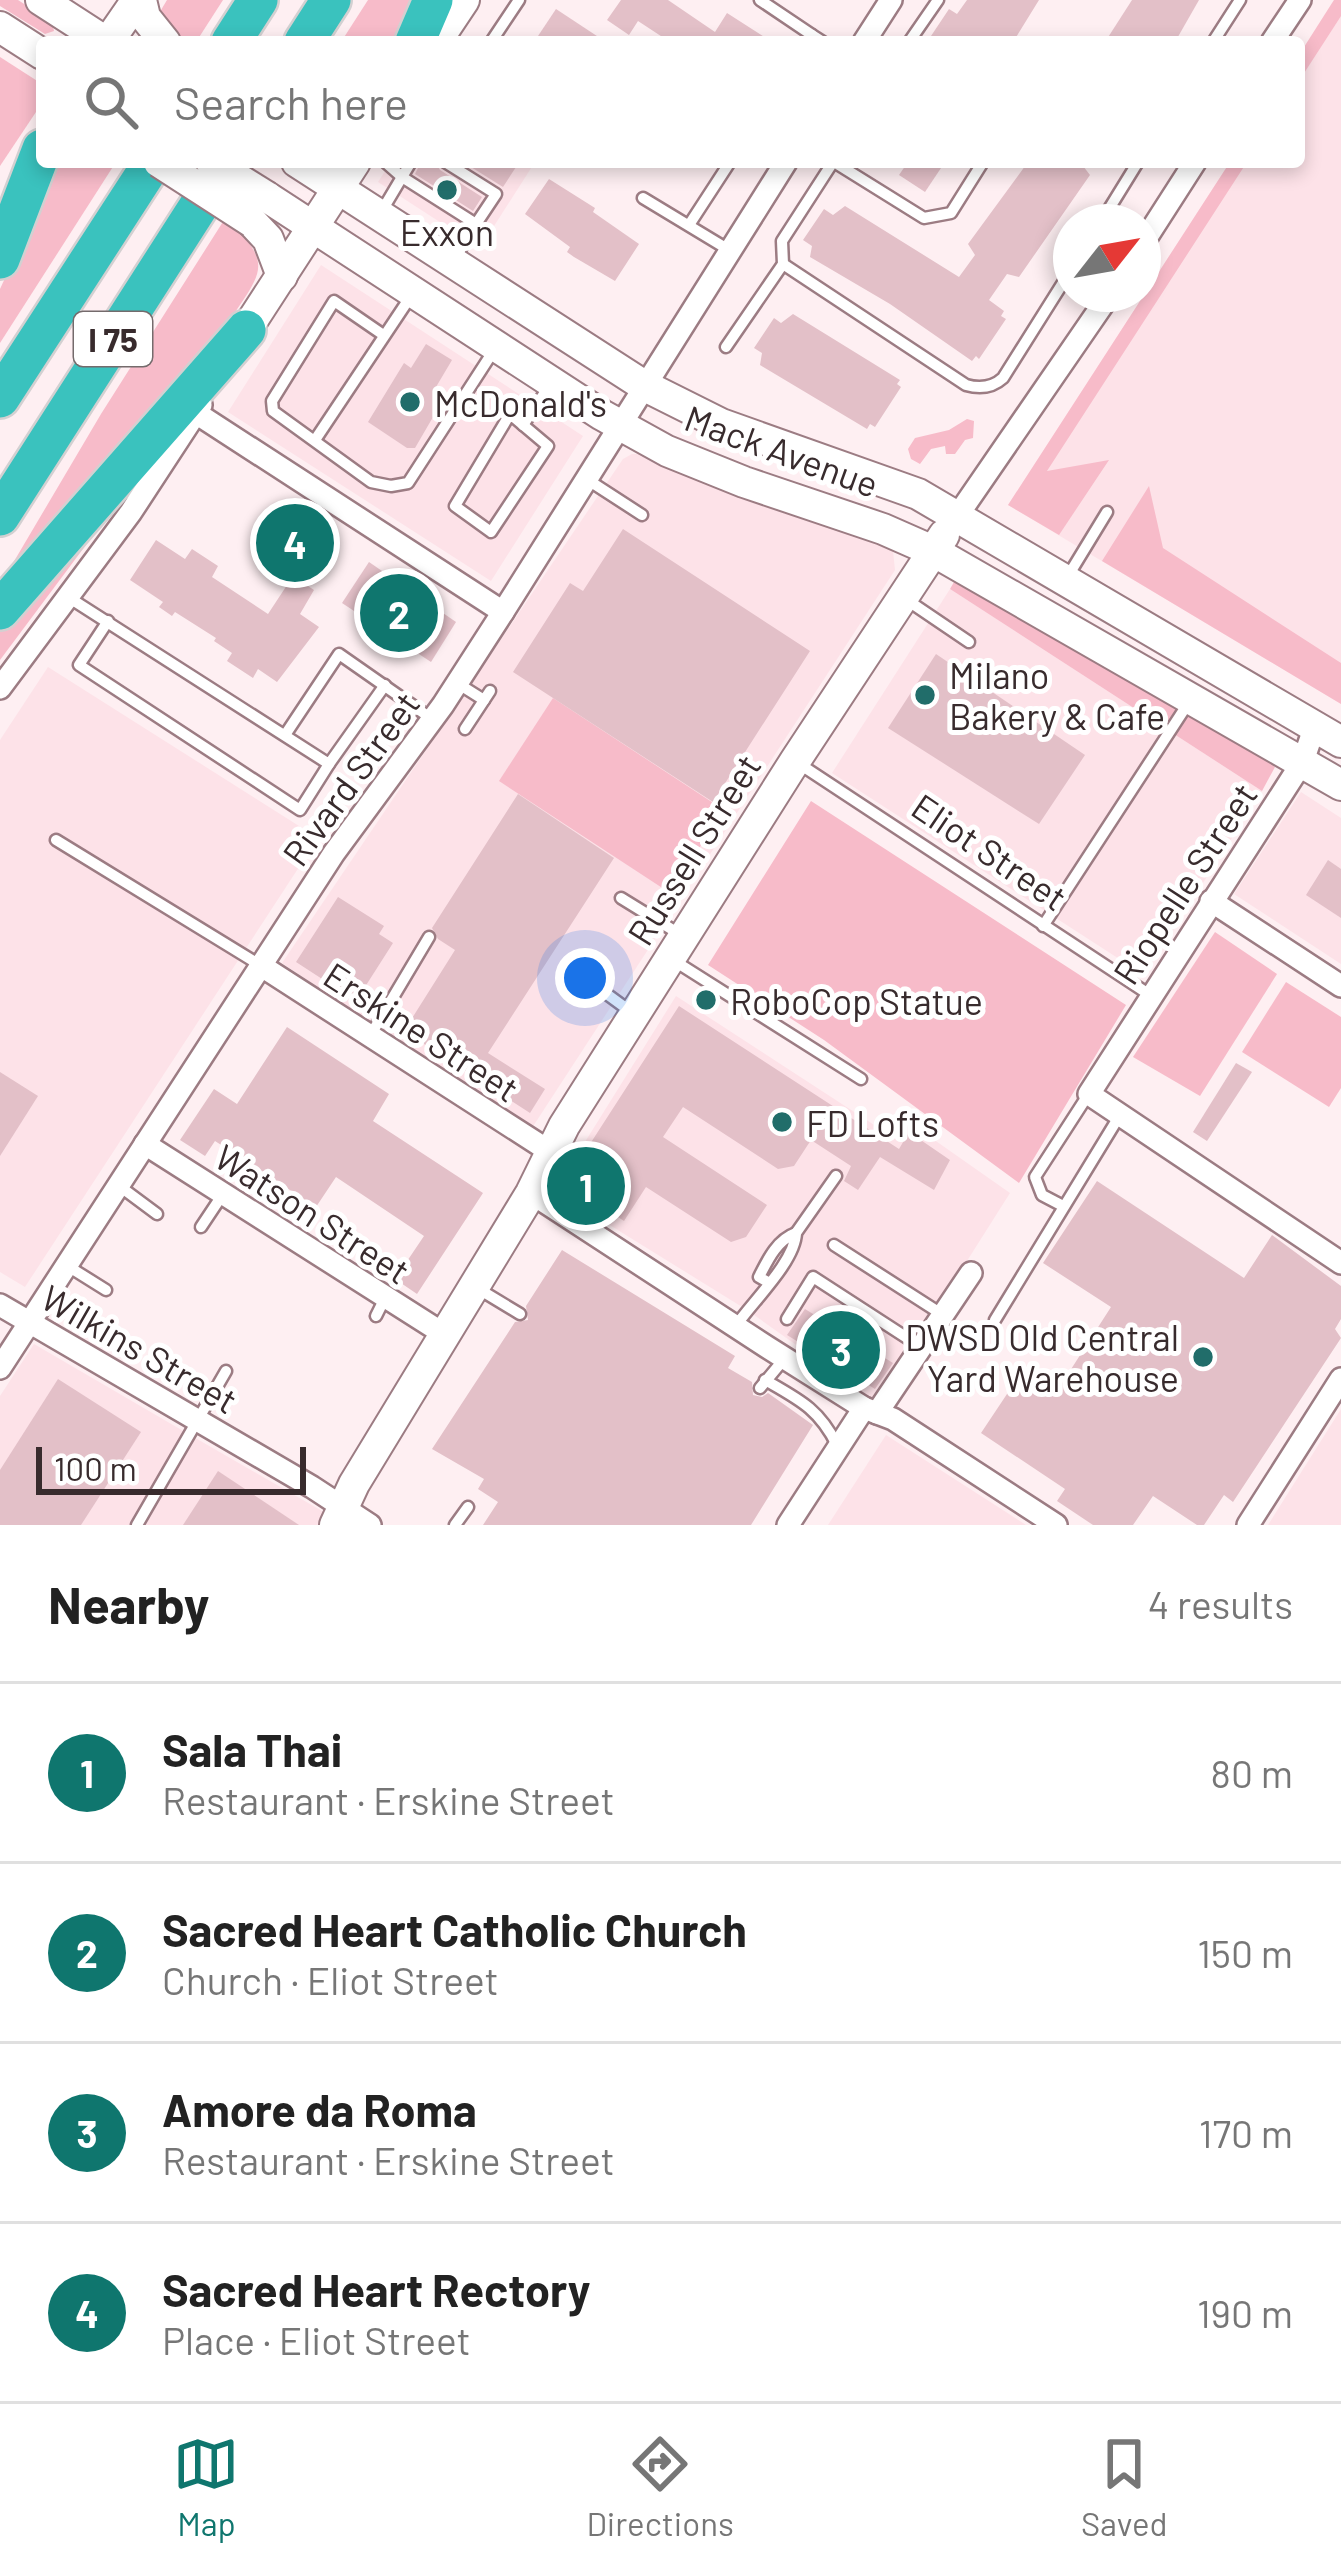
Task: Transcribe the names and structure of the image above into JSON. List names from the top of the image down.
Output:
{
  "streets": {
    "highway": ["I 75"],
    "main road": ["Mack Avenue", "Russell Street"],
    "street": [
      "Rivard Street",
      "Riopelle Street",
      "Erskine Street",
      "Watson Street",
      "Wilkins Street"
    ],
    "lane": ["Eliot Street"]
  },
  "crossings": [
    ["Mack Avenue", "Rivard Street"],
    ["Mack Avenue", "Russell Street"],
    ["Mack Avenue", "Riopelle Street"],
    ["Rivard Street", "Erskine Street"],
    ["Rivard Street", "Watson Street"],
    ["Rivard Street", "Wilkins Street"],
    ["Russell Street", "Eliot Street"],
    ["Russell Street", "Erskine Street"],
    ["Russell Street", "Watson Street"],
    ["Russell Street", "Wilkins Street"],
    ["Eliot Street", "Riopelle Street"]
  ],
  "places": [
    "Exxon",
    "McDonald's",
    "Milano Bakery & Cafe",
    "RoboCop Statue",
    "FD Lofts",
    "DWSD Old Central Yard Warehouse"
  ],
  "scale_bar": "100 m",
  "north": "top right",
  "page": {
    "search": "Search here",
    "pins": [
      "4",
      "2",
      "1",
      "3"
    ],
    "scale": "100 m",
    "heading": ["Nearby", "4 results"],
    "list": [
      {
        "mark": "1",
        "name": "Sala Thai",
        "note": "Restaurant · Erskine Street",
        "value": "80 m"
      },
      {
        "mark": "2",
        "name": "Sacred Heart Catholic Church",
        "note": "Church · Eliot Street",
        "value": "150 m"
      },
      {
        "mark": "3",
        "name": "Amore da Roma",
        "note": "Restaurant · Erskine Street",
        "value": "170 m"
      },
      {
        "mark": "4",
        "name": "Sacred Heart Rectory",
        "note": "Place · Eliot Street",
        "value": "190 m"
      }
    ],
    "nav": ["Map", "Directions", "Saved"]
  }
}
